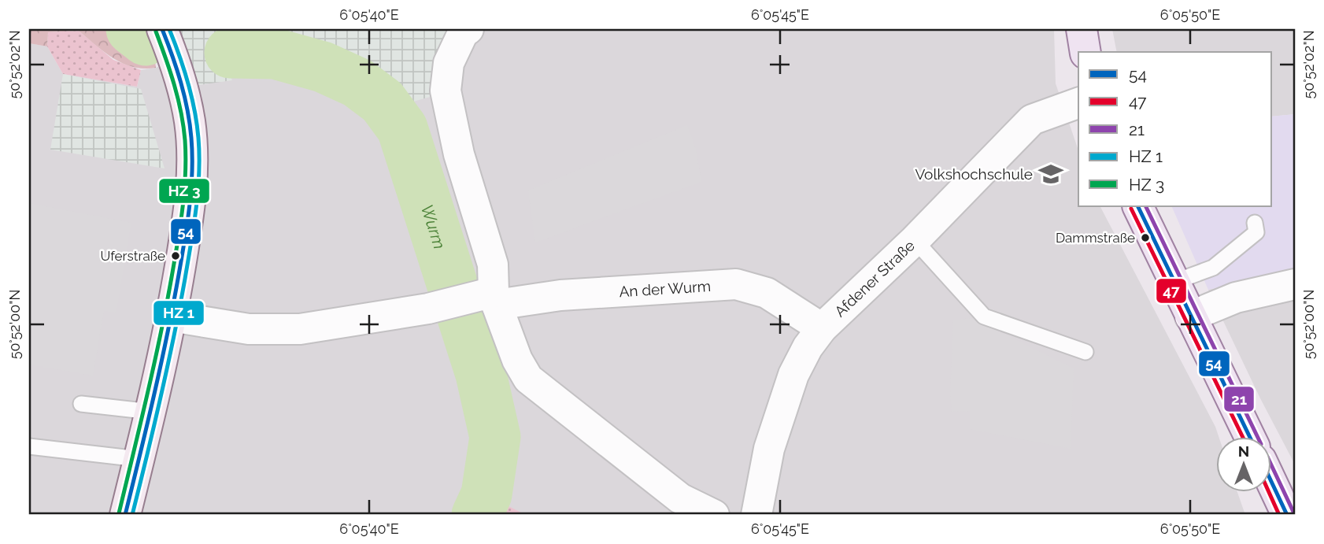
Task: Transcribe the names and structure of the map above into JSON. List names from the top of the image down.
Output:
{
  "streets": {
    "street": ["Afdener Straße", "An der Wurm"]
  },
  "crossings": [
    ["Afdener Straße", "An der Wurm"]
  ],
  "water": ["Wurm"],
  "places": {
    "school or university": ["Volkshochschule"],
    "other": ["Dammstraße", "Uferstraße"]
  },
  "lines": ["transit line 54", "transit line 21", "transit line 47"],
  "legend": [
    "54",
    "47",
    "21",
    "HZ 1",
    "HZ 3"
  ],
  "north": "top",
  "coordinates": [
    "6°05'40\"E",
    "6°05'45\"E",
    "6°05'50\"E",
    "50°52'02\"N",
    "50°52'00\"N"
  ]
}
